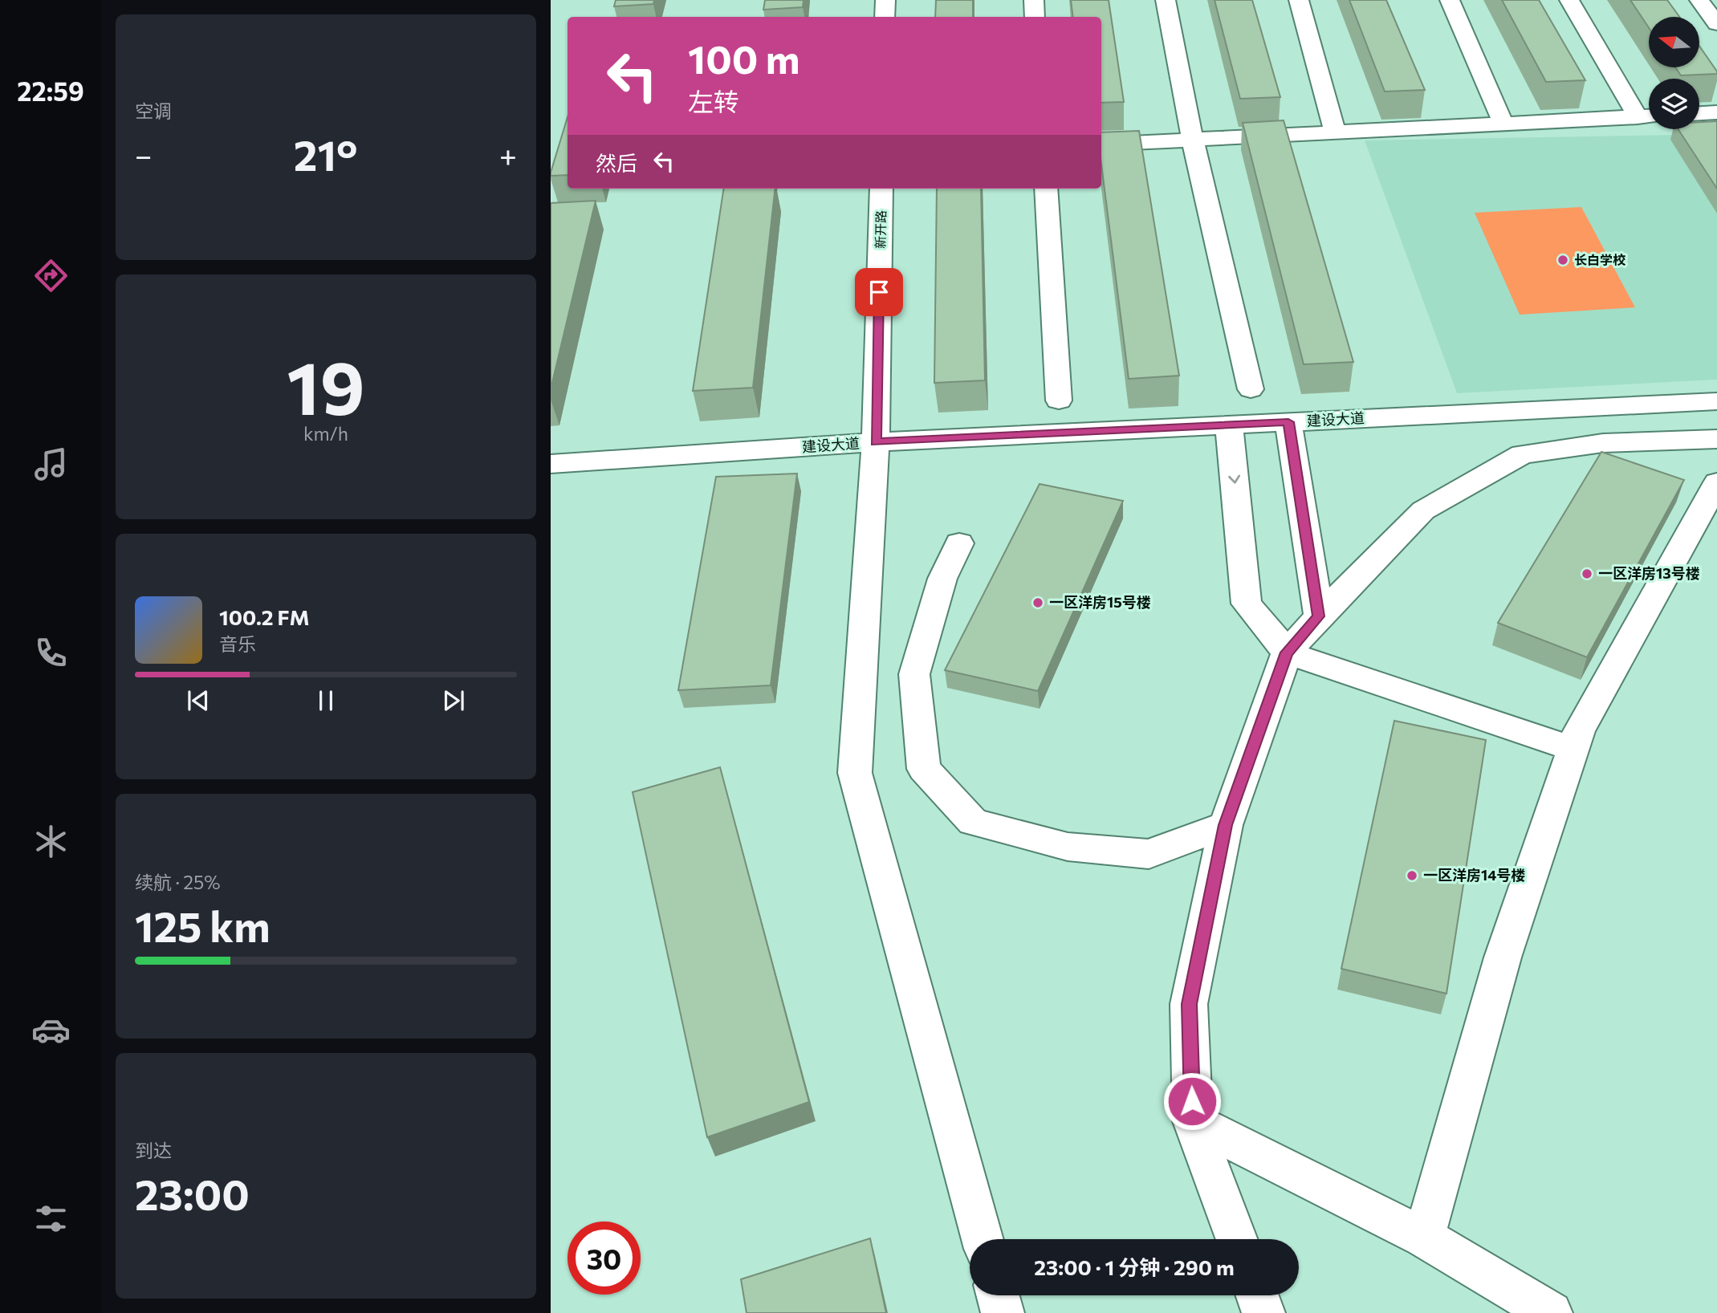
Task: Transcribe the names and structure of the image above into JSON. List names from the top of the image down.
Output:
{
  "streets": {
    "street": ["新开路", "建设大道"]
  },
  "crossings": [
    ["新开路", "建设大道"]
  ],
  "places": [
    "长白学校",
    "一区洋房13号楼",
    "一区洋房15号楼",
    "一区洋房14号楼"
  ],
  "north": "left",
  "page": {
    "tabs": "22:59",
    "tile": [
      "空调",
      ["19", "km/h"],
      ["续航 · 25%", "125 km"],
      ["到达", "23:00"]
    ],
    "turn": ["100 m", "左转"],
    "heat": ["−", "21°", "+"],
    "then": "然后",
    "song": ["100.2 FM", "音乐"],
    "limit": "30",
    "trip": "23:00 · 1 分钟 · 290 m"
  }
}
